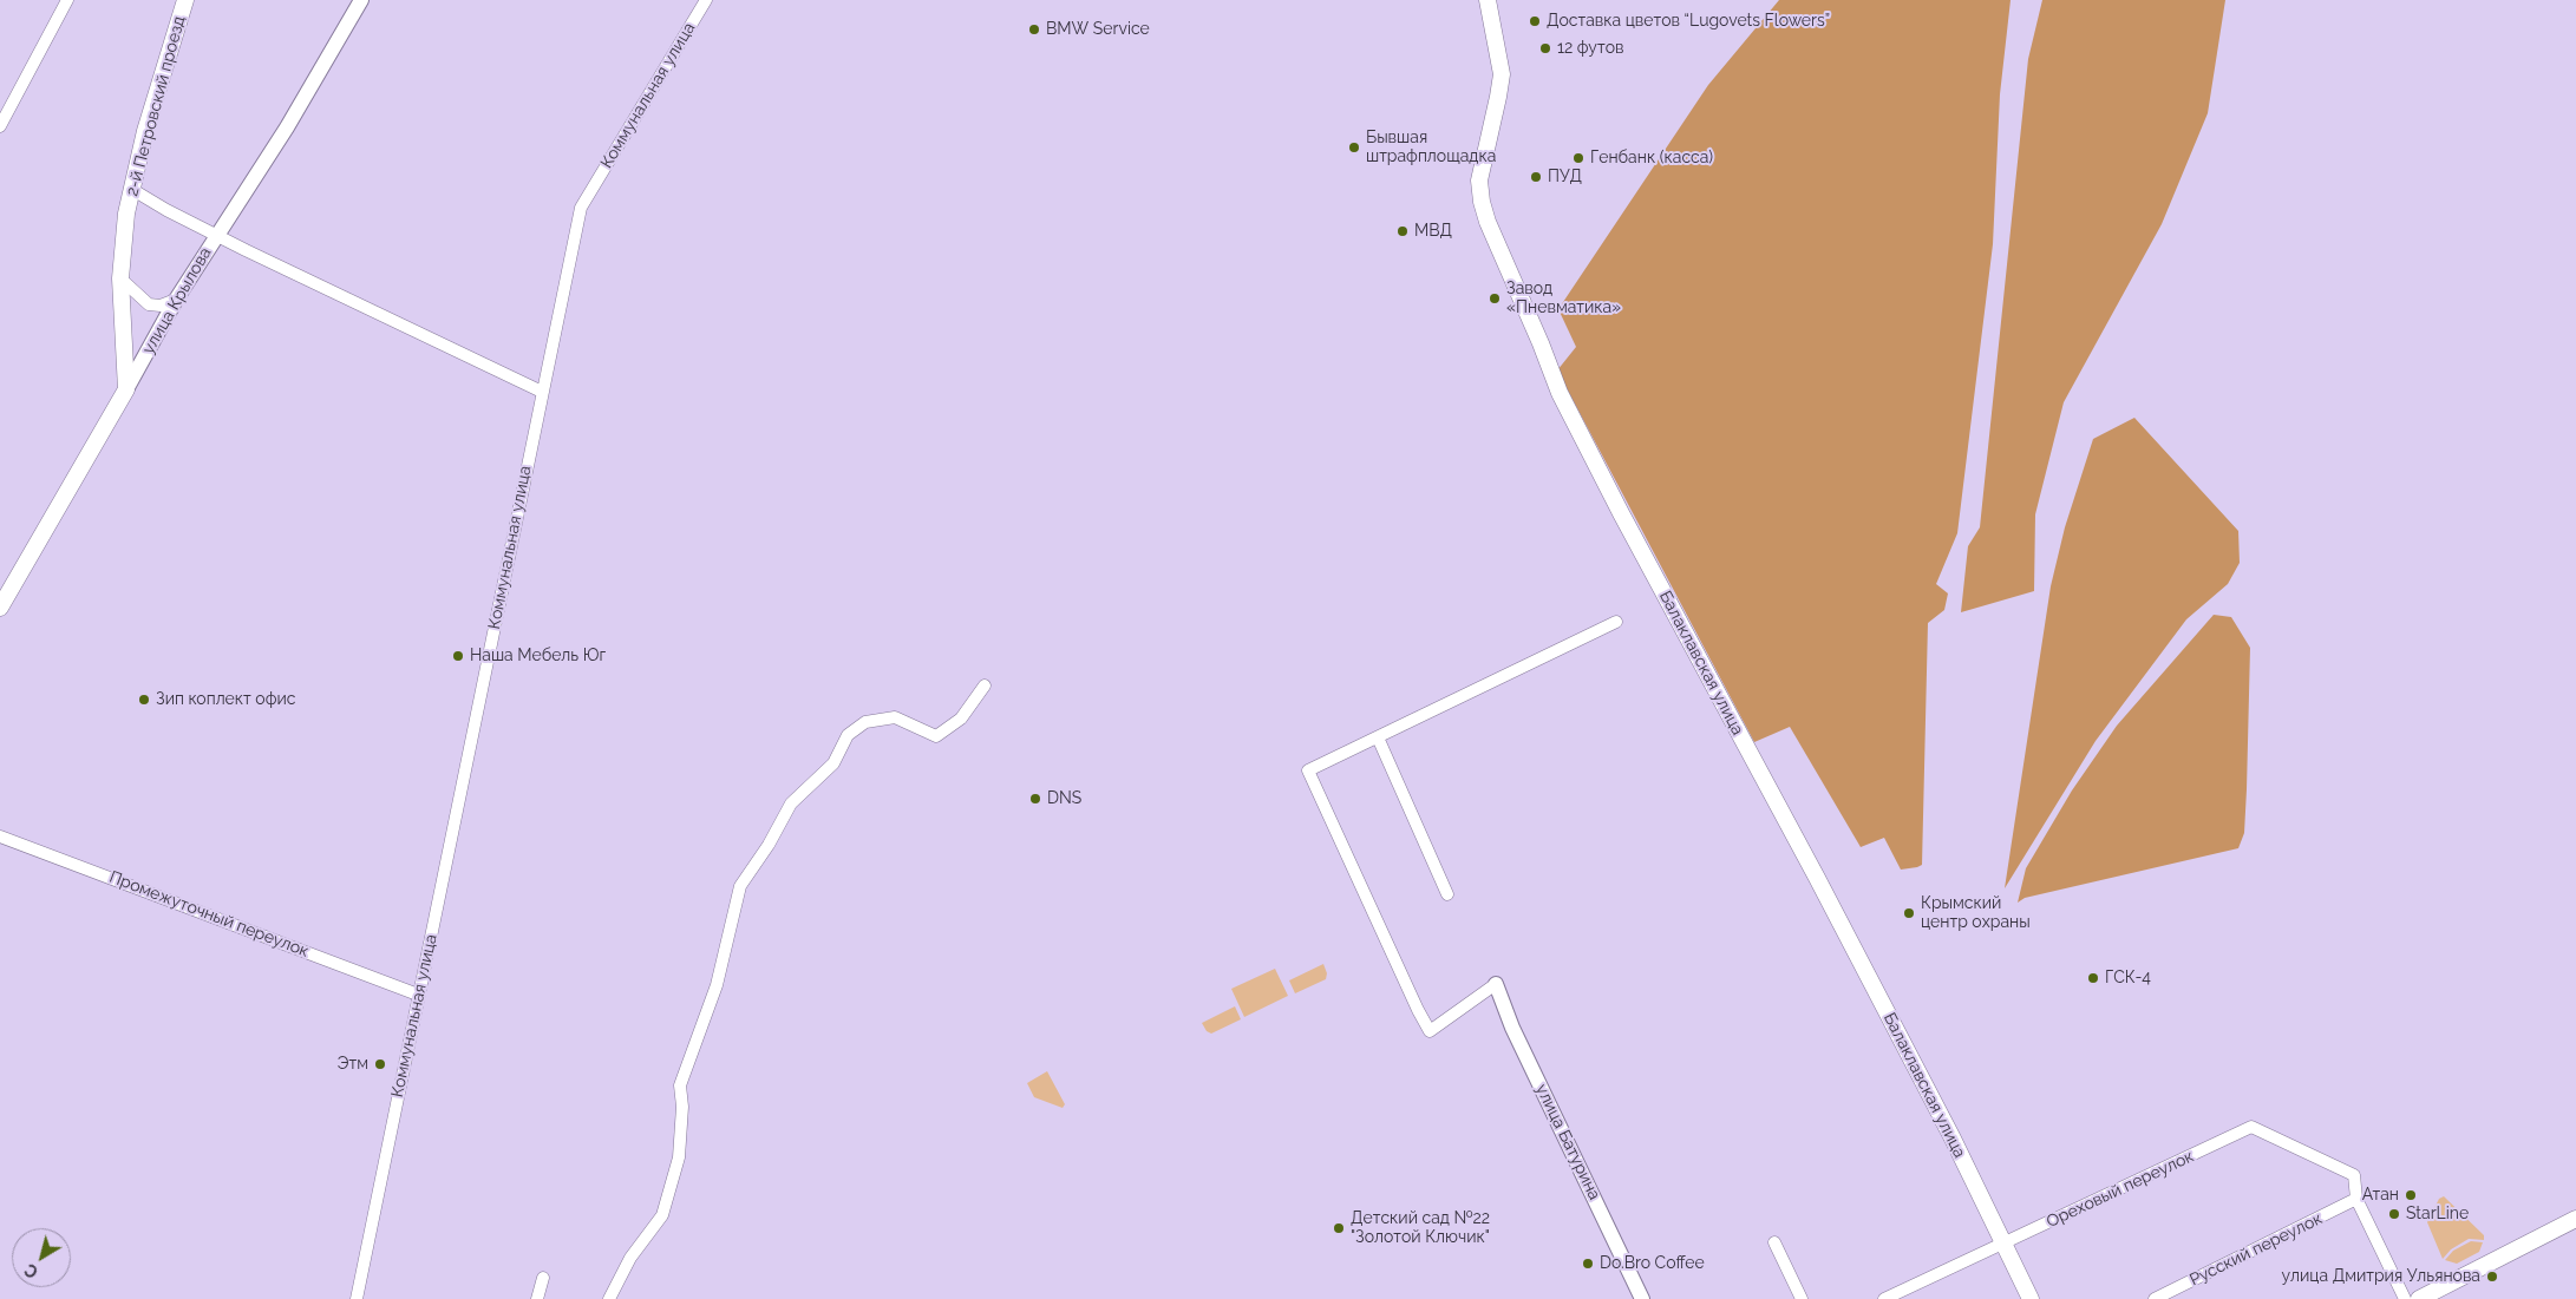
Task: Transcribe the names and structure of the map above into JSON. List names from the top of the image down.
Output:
{
  "streets": {
    "main road": ["2-й Петровский проезд", "улица Крылова", "Балаклавская улица"],
    "street": [
      "Коммунальная улица",
      "Промежуточный переулок",
      "улица Батурина",
      "Ореховый переулок",
      "Русский переулок"
    ]
  },
  "crossings": [
    ["Коммунальная улица", "Промежуточный переулок"],
    ["2-й Петровский проезд", "улица Крылова"],
    ["Балаклавская улица", "Ореховый переулок"],
    ["Ореховый переулок", "Русский переулок"]
  ],
  "places": [
    "Доставка цветов “Lugovets Flowers”",
    "BMW Service",
    "12 футов",
    "Бывшая штрафплощадка",
    "Генбанк (касса)",
    "ПУД",
    "МВД",
    "Завод «Пневматика»",
    "Наша Мебель Юг",
    "Зип коплект офис",
    "DNS",
    "Крымский центр охраны",
    "ГСК-4",
    "Этм",
    "Атан",
    "StarLine",
    "Детский сад №22 \"Золотой Ключик\"",
    "Do.Bro Coffee",
    "улица Дмитрия Ульянова"
  ],
  "north": "bottom left"
}
